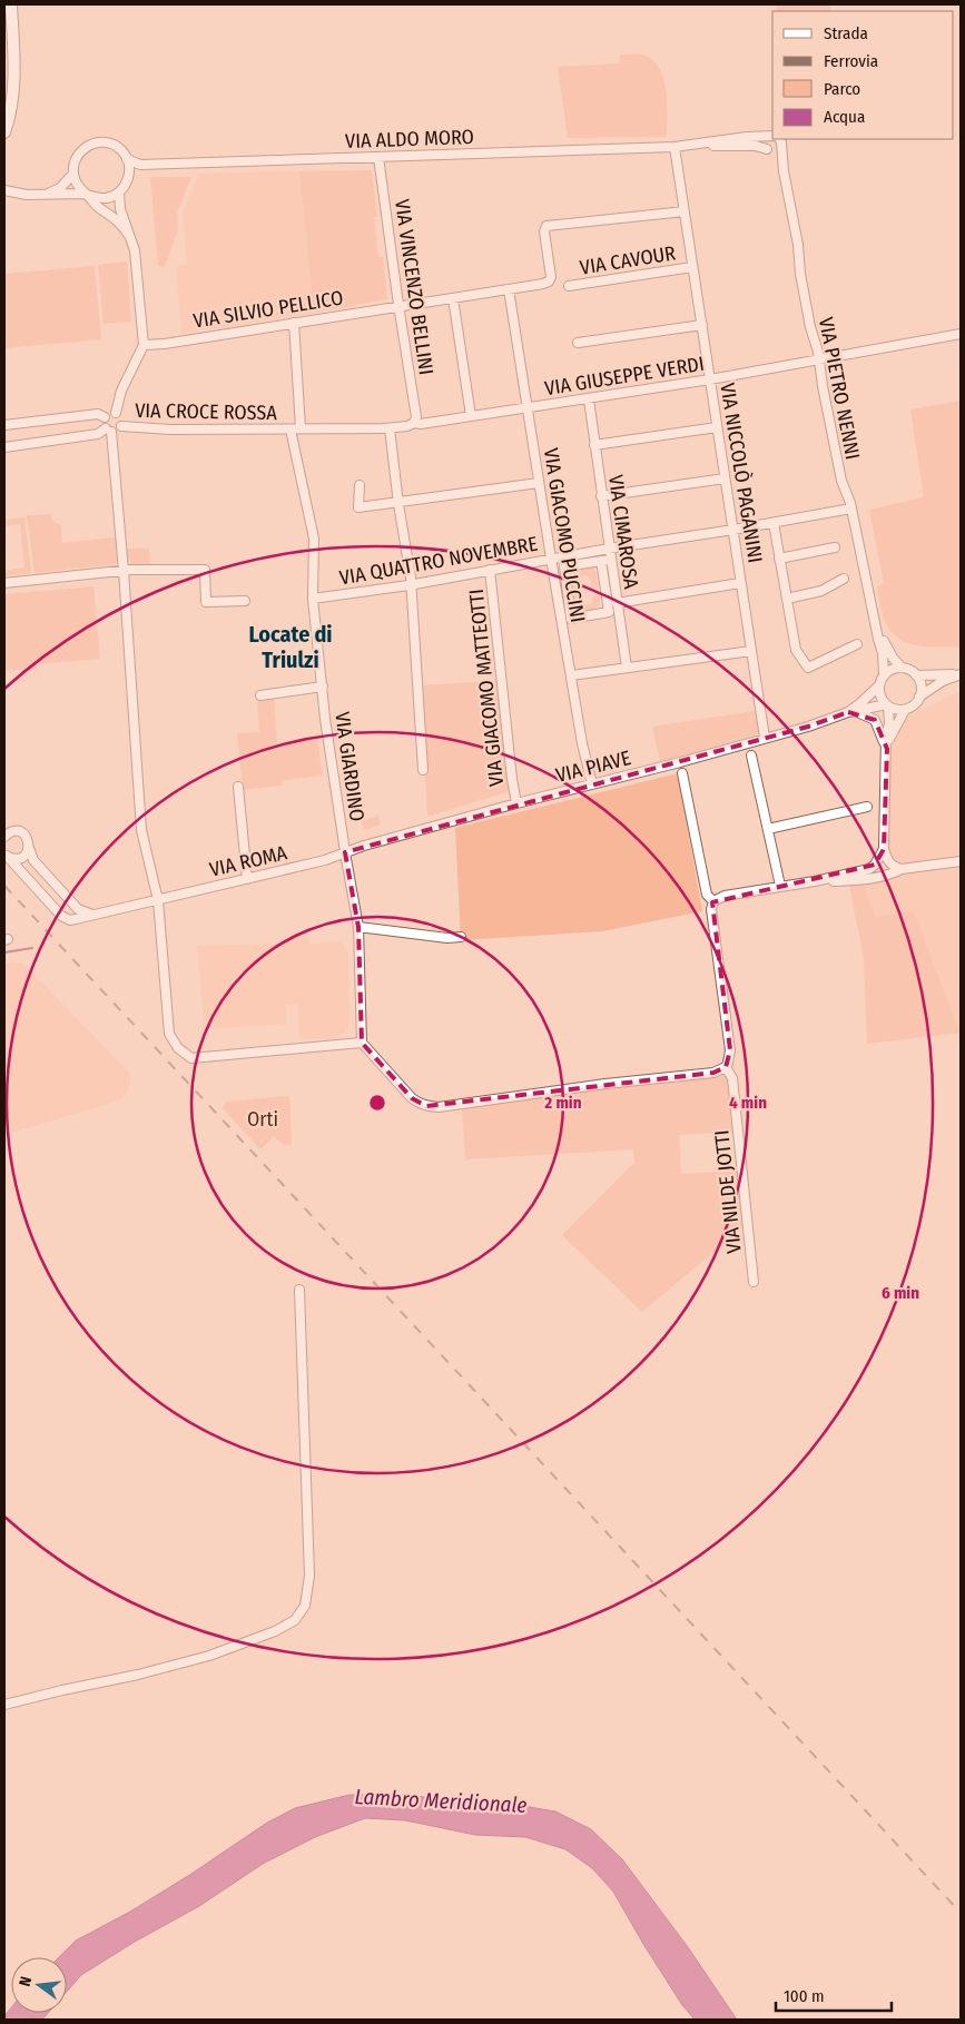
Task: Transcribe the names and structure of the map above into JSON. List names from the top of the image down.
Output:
{
  "streets": {
    "street": [
      "VIA ALDO MORO",
      "VIA CAVOUR",
      "VIA VINCENZO BELLINI",
      "VIA SILVIO PELLICO",
      "VIA GIUSEPPE VERDI",
      "VIA PIETRO NENNI",
      "VIA CROCE ROSSA",
      "VIA NICCOLÒ PAGANINI",
      "VIA CIMAROSA",
      "VIA GIACOMO PUCCINI",
      "VIA QUATTRO NOVEMBRE",
      "VIA GIACOMO MATTEOTTI",
      "VIA GIARDINO",
      "VIA PIAVE",
      "VIA ROMA",
      "VIA NILDE JOTTI"
    ]
  },
  "crossings": [
    ["VIA ALDO MORO", "VIA VINCENZO BELLINI"],
    ["VIA ALDO MORO", "VIA PIETRO NENNI"],
    ["VIA ALDO MORO", "VIA NICCOLÒ PAGANINI"],
    ["VIA CAVOUR", "VIA NICCOLÒ PAGANINI"],
    ["VIA VINCENZO BELLINI", "VIA SILVIO PELLICO"],
    ["VIA VINCENZO BELLINI", "VIA GIUSEPPE VERDI"],
    ["VIA SILVIO PELLICO", "VIA GIACOMO PUCCINI"],
    ["VIA GIUSEPPE VERDI", "VIA PIETRO NENNI"],
    ["VIA GIUSEPPE VERDI", "VIA CROCE ROSSA"],
    ["VIA GIUSEPPE VERDI", "VIA NICCOLÒ PAGANINI"],
    ["VIA GIUSEPPE VERDI", "VIA CIMAROSA"],
    ["VIA GIUSEPPE VERDI", "VIA GIACOMO PUCCINI"],
    ["VIA GIUSEPPE VERDI", "VIA GIARDINO"],
    ["VIA PIETRO NENNI", "VIA QUATTRO NOVEMBRE"],
    ["VIA PIETRO NENNI", "VIA PIAVE"],
    ["VIA CROCE ROSSA", "VIA GIARDINO"],
    ["VIA NICCOLÒ PAGANINI", "VIA QUATTRO NOVEMBRE"],
    ["VIA NICCOLÒ PAGANINI", "VIA PIAVE"],
    ["VIA CIMAROSA", "VIA QUATTRO NOVEMBRE"],
    ["VIA GIACOMO PUCCINI", "VIA QUATTRO NOVEMBRE"],
    ["VIA GIACOMO PUCCINI", "VIA PIAVE"],
    ["VIA QUATTRO NOVEMBRE", "VIA GIACOMO MATTEOTTI"],
    ["VIA QUATTRO NOVEMBRE", "VIA GIARDINO"],
    ["VIA GIACOMO MATTEOTTI", "VIA PIAVE"],
    ["VIA GIARDINO", "VIA PIAVE"],
    ["VIA GIARDINO", "VIA ROMA"],
    ["VIA PIAVE", "VIA ROMA"]
  ],
  "districts": ["Locate di Triulzi"],
  "water": ["Lambro Meridionale"],
  "parks": ["Orti"],
  "legend": [
    "Strada",
    "Ferrovia",
    "Parco",
    "Acqua"
  ],
  "scale_bar": "100 m",
  "north": "left",
  "rings": ["2 min", "4 min", "6 min"]
}
